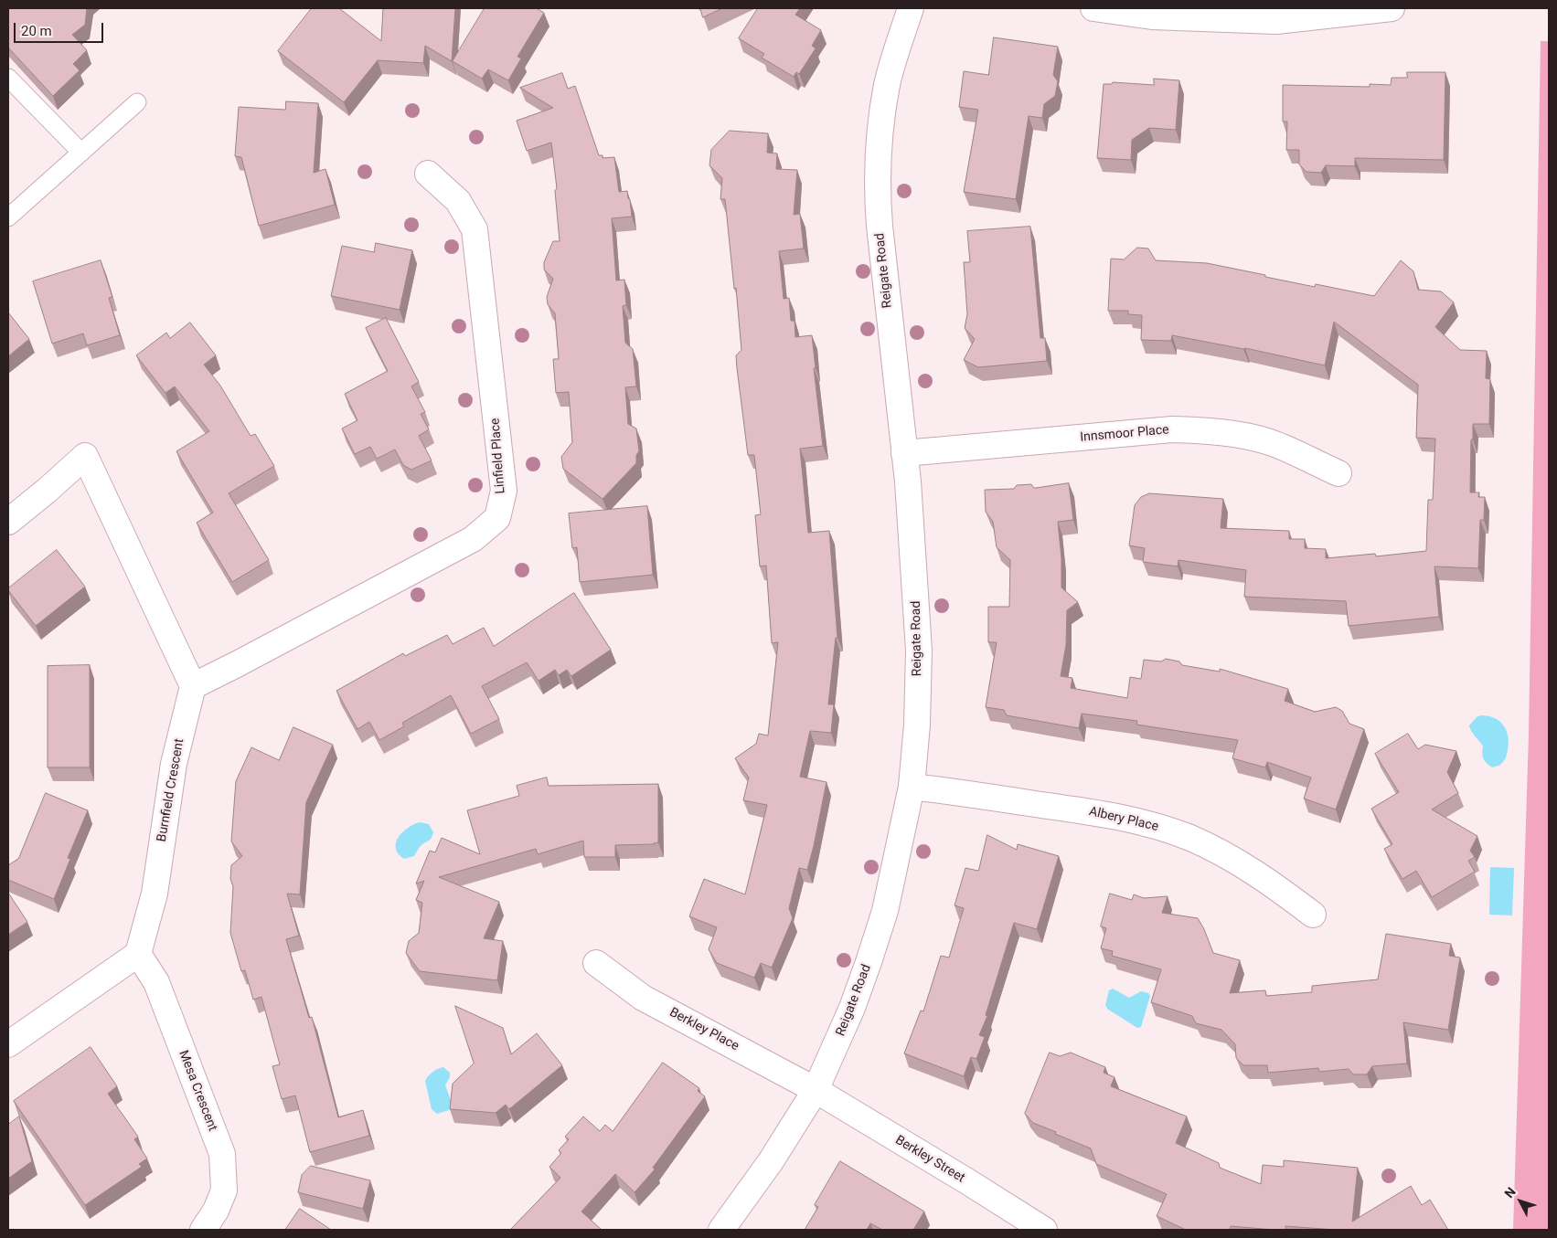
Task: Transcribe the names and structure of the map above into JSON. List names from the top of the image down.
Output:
{
  "streets": {
    "street": [
      "Reigate Road",
      "Innsmoor Place",
      "Linfield Place",
      "Burnfield Crescent",
      "Albery Place",
      "Berkley Place",
      "Mesa Crescent",
      "Berkley Street"
    ]
  },
  "crossings": [
    ["Reigate Road", "Innsmoor Place"],
    ["Reigate Road", "Albery Place"],
    ["Reigate Road", "Berkley Place"],
    ["Reigate Road", "Berkley Street"],
    ["Linfield Place", "Burnfield Crescent"],
    ["Burnfield Crescent", "Mesa Crescent"],
    ["Berkley Place", "Berkley Street"]
  ],
  "scale_bar": "20 m",
  "north": "top left"
}
